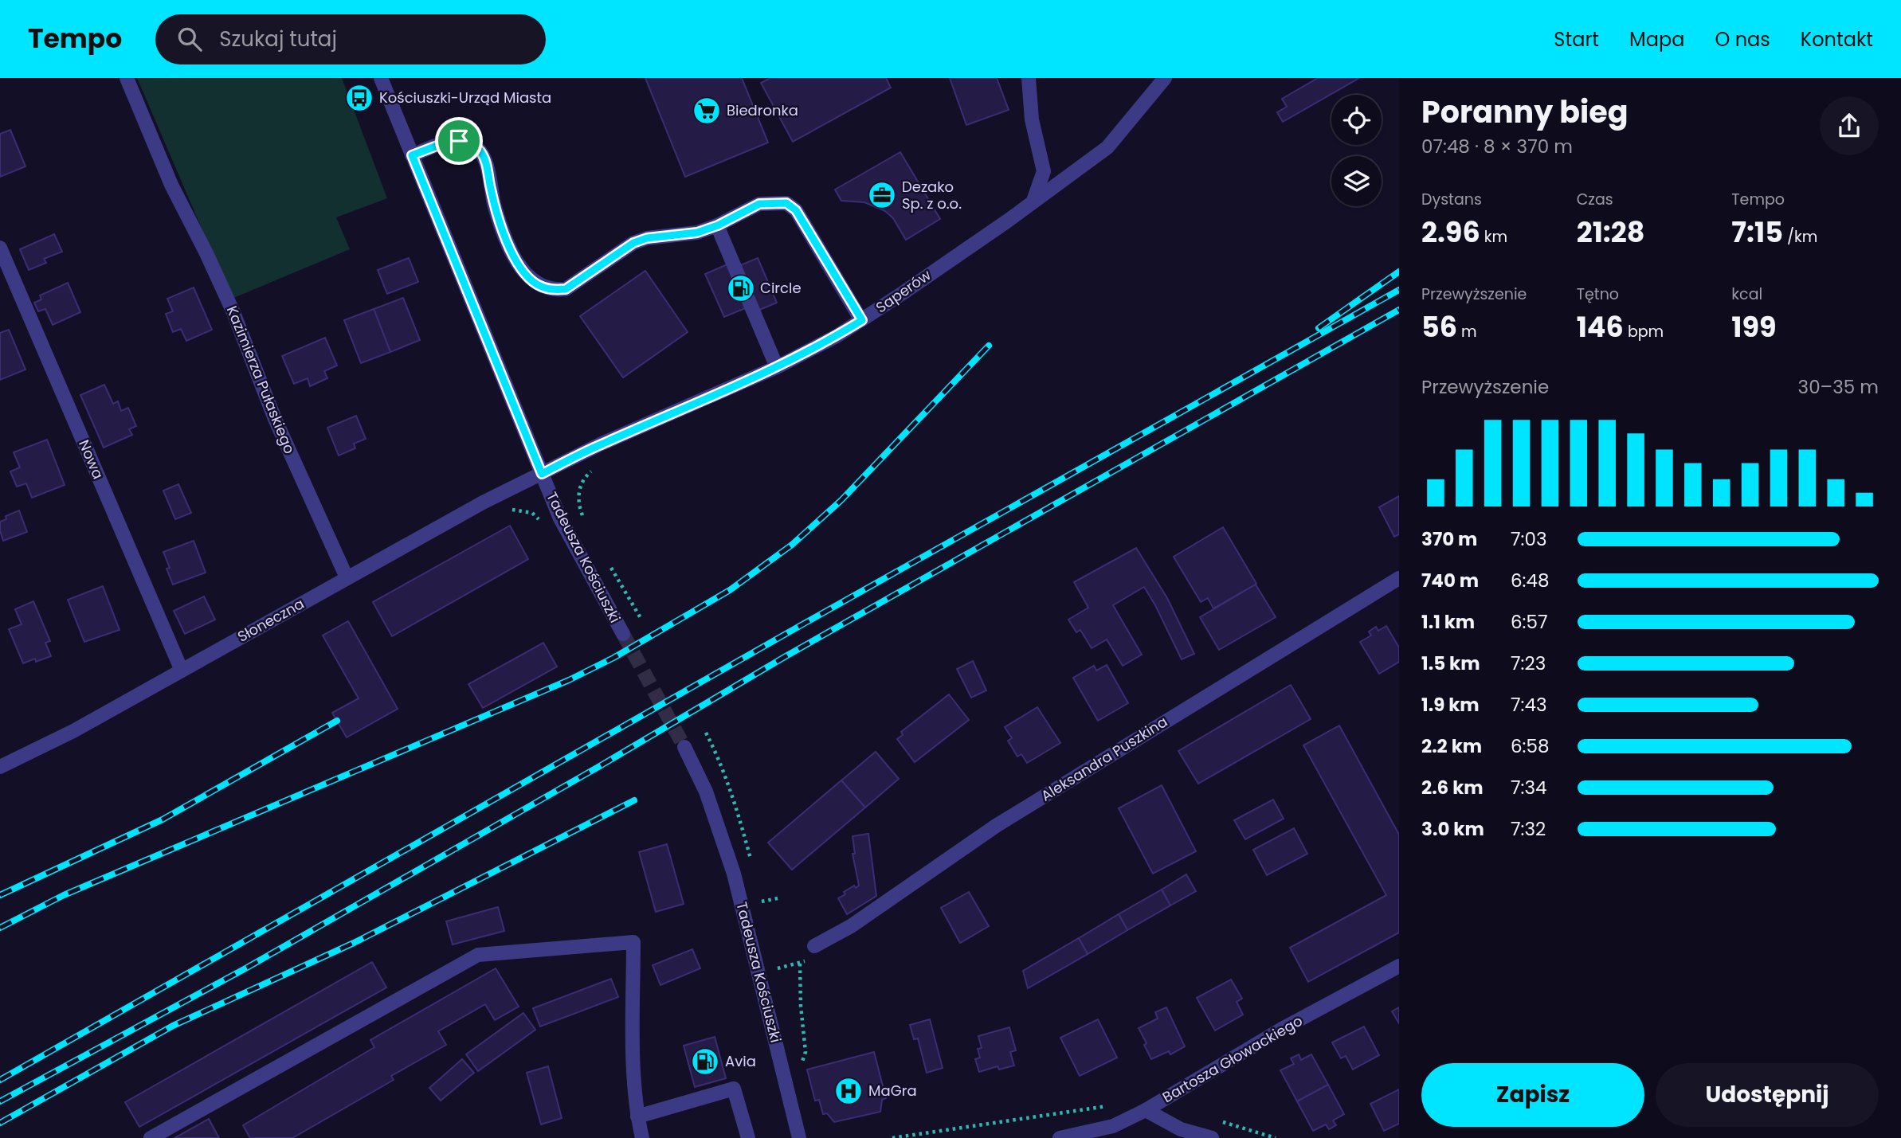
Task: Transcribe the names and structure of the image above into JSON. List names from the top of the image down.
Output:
{
  "streets": {
    "street": [
      "Saperów",
      "Kazimierza Pułaskiego",
      "Nowa",
      "Tadeusza Kościuszki",
      "Słoneczna",
      "Aleksandra Puszkina",
      "Bartosza Głowackiego"
    ]
  },
  "crossings": [
    ["Saperów", "Tadeusza Kościuszki"],
    ["Saperów", "Słoneczna"],
    ["Kazimierza Pułaskiego", "Słoneczna"],
    ["Nowa", "Słoneczna"],
    ["Tadeusza Kościuszki", "Słoneczna"]
  ],
  "places": {
    "bus stop": ["Kościuszki-Urząd Miasta"],
    "supermarket": ["Biedronka"],
    "office": ["Dezako Sp. z o.o."],
    "fuel station": ["Circle", "Avia"],
    "hospital": ["MaGra"]
  },
  "page": {
    "header": "Tempo",
    "search": "Szukaj tutaj",
    "nav": [
      "Start",
      "Mapa",
      "O nas",
      "Kontakt"
    ],
    "heading": ["Poranny bieg", "07:48 · 8 × 370 m"],
    "stats": [
      ["Dystans", "2.96 km"],
      ["Czas", "21:28"],
      ["Tempo", "7:15 /km"],
      ["Przewyższenie", "56 m"],
      ["Tętno", "146 bpm"],
      ["kcal", "199"]
    ],
    "chart": ["Przewyższenie", "30–35 m"],
    "list": [
      {
        "name": "370 m",
        "note": "7:03"
      },
      {
        "name": "740 m",
        "note": "6:48"
      },
      {
        "name": "1.1 km",
        "note": "6:57"
      },
      {
        "name": "1.5 km",
        "note": "7:23"
      },
      {
        "name": "1.9 km",
        "note": "7:43"
      },
      {
        "name": "2.2 km",
        "note": "6:58"
      },
      {
        "name": "2.6 km",
        "note": "7:34"
      },
      {
        "name": "3.0 km",
        "note": "7:32"
      }
    ],
    "buttons": ["Zapisz", "Udostępnij"]
  }
}
